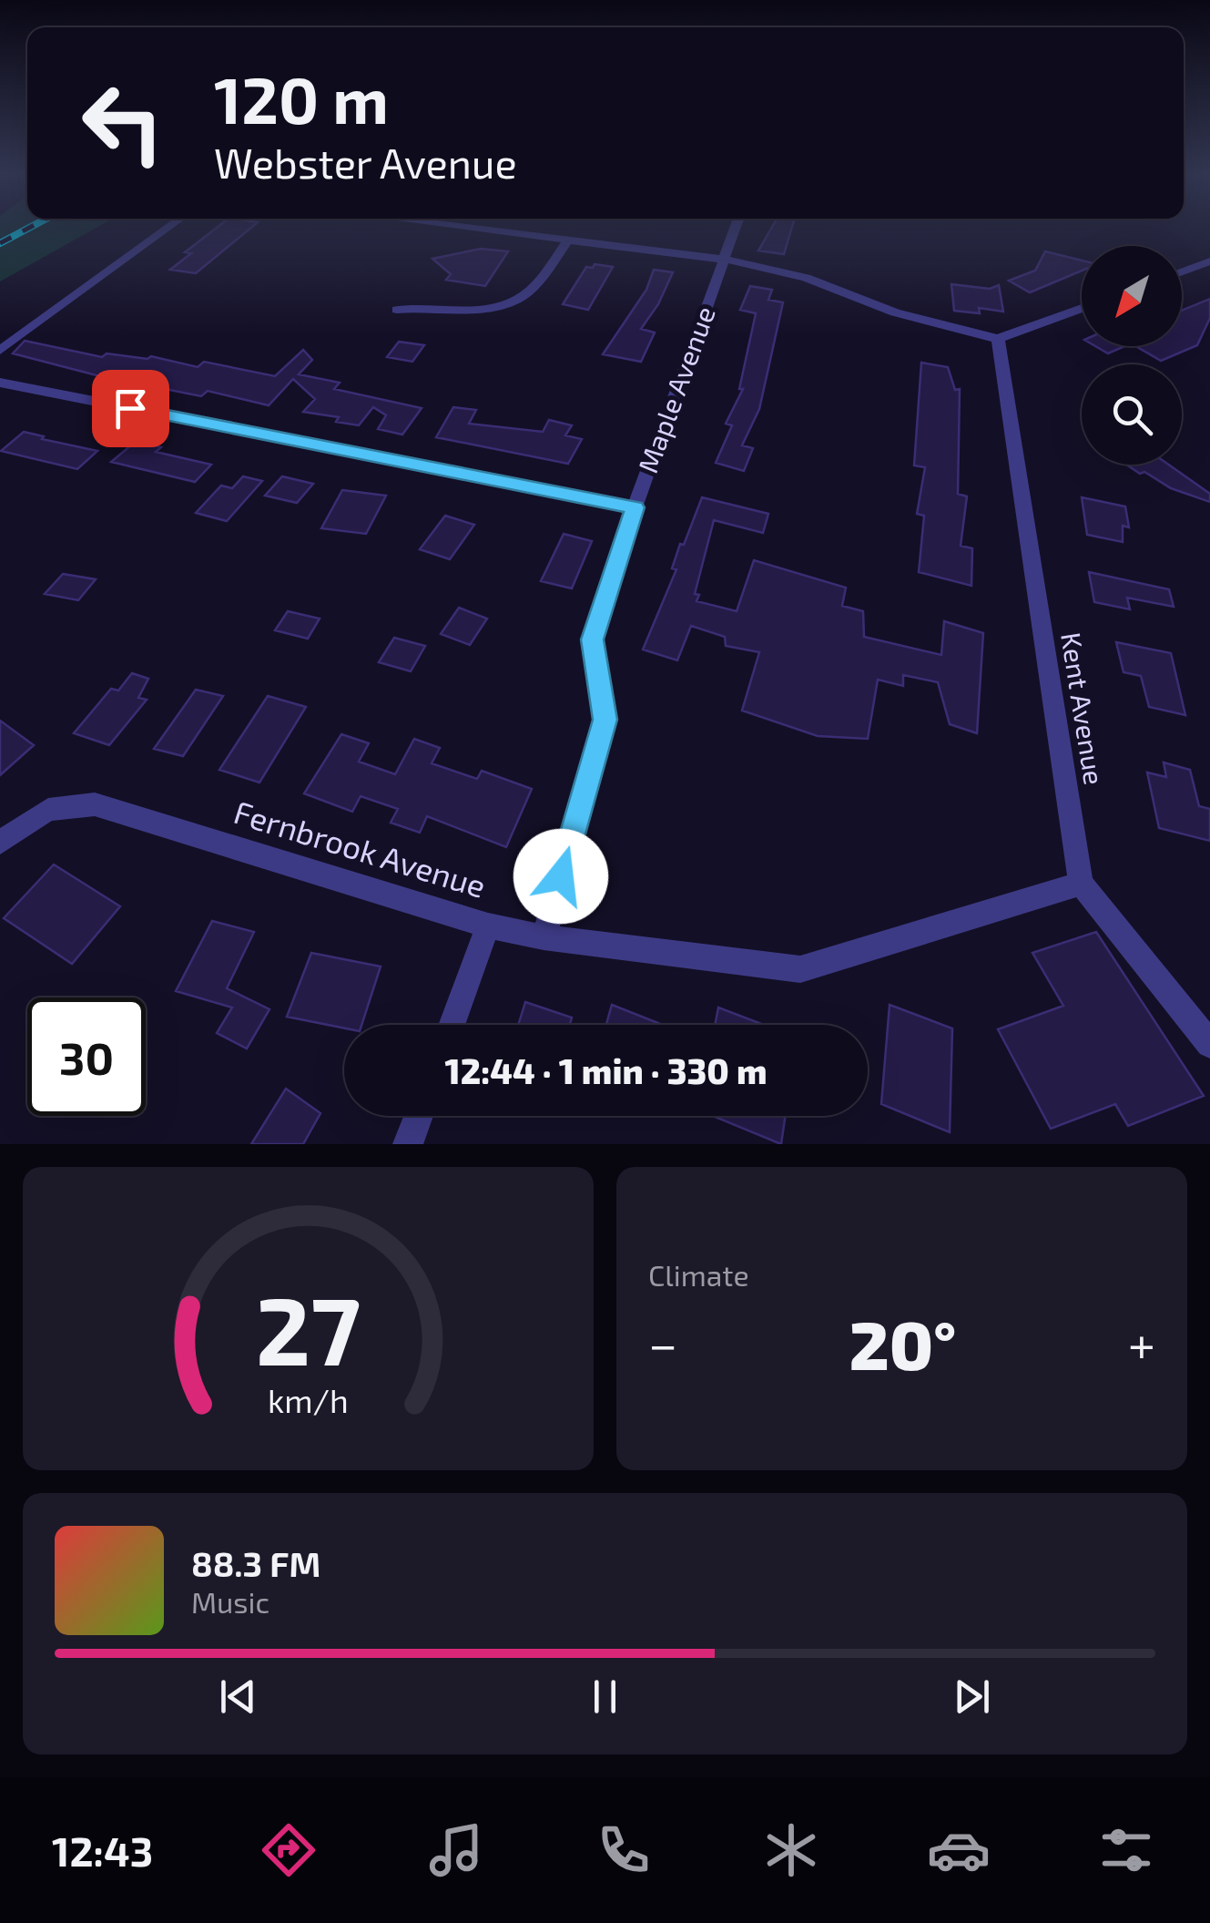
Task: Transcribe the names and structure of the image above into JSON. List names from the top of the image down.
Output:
{
  "streets": {
    "street": ["Maple Avenue", "Kent Avenue", "Fernbrook Avenue"]
  },
  "crossings": [
    ["Maple Avenue", "Fernbrook Avenue"],
    ["Kent Avenue", "Fernbrook Avenue"]
  ],
  "north": "bottom left",
  "page": {
    "turn": ["120 m", "Webster Avenue"],
    "limit": "30",
    "trip": "12:44 · 1 min · 330 m",
    "tile": "Climate",
    "heat": ["−", "20°", "+"],
    "song": ["88.3 FM", "Music"],
    "tabs": "12:43",
    "gauge": ["27", "km/h"]
  }
}
